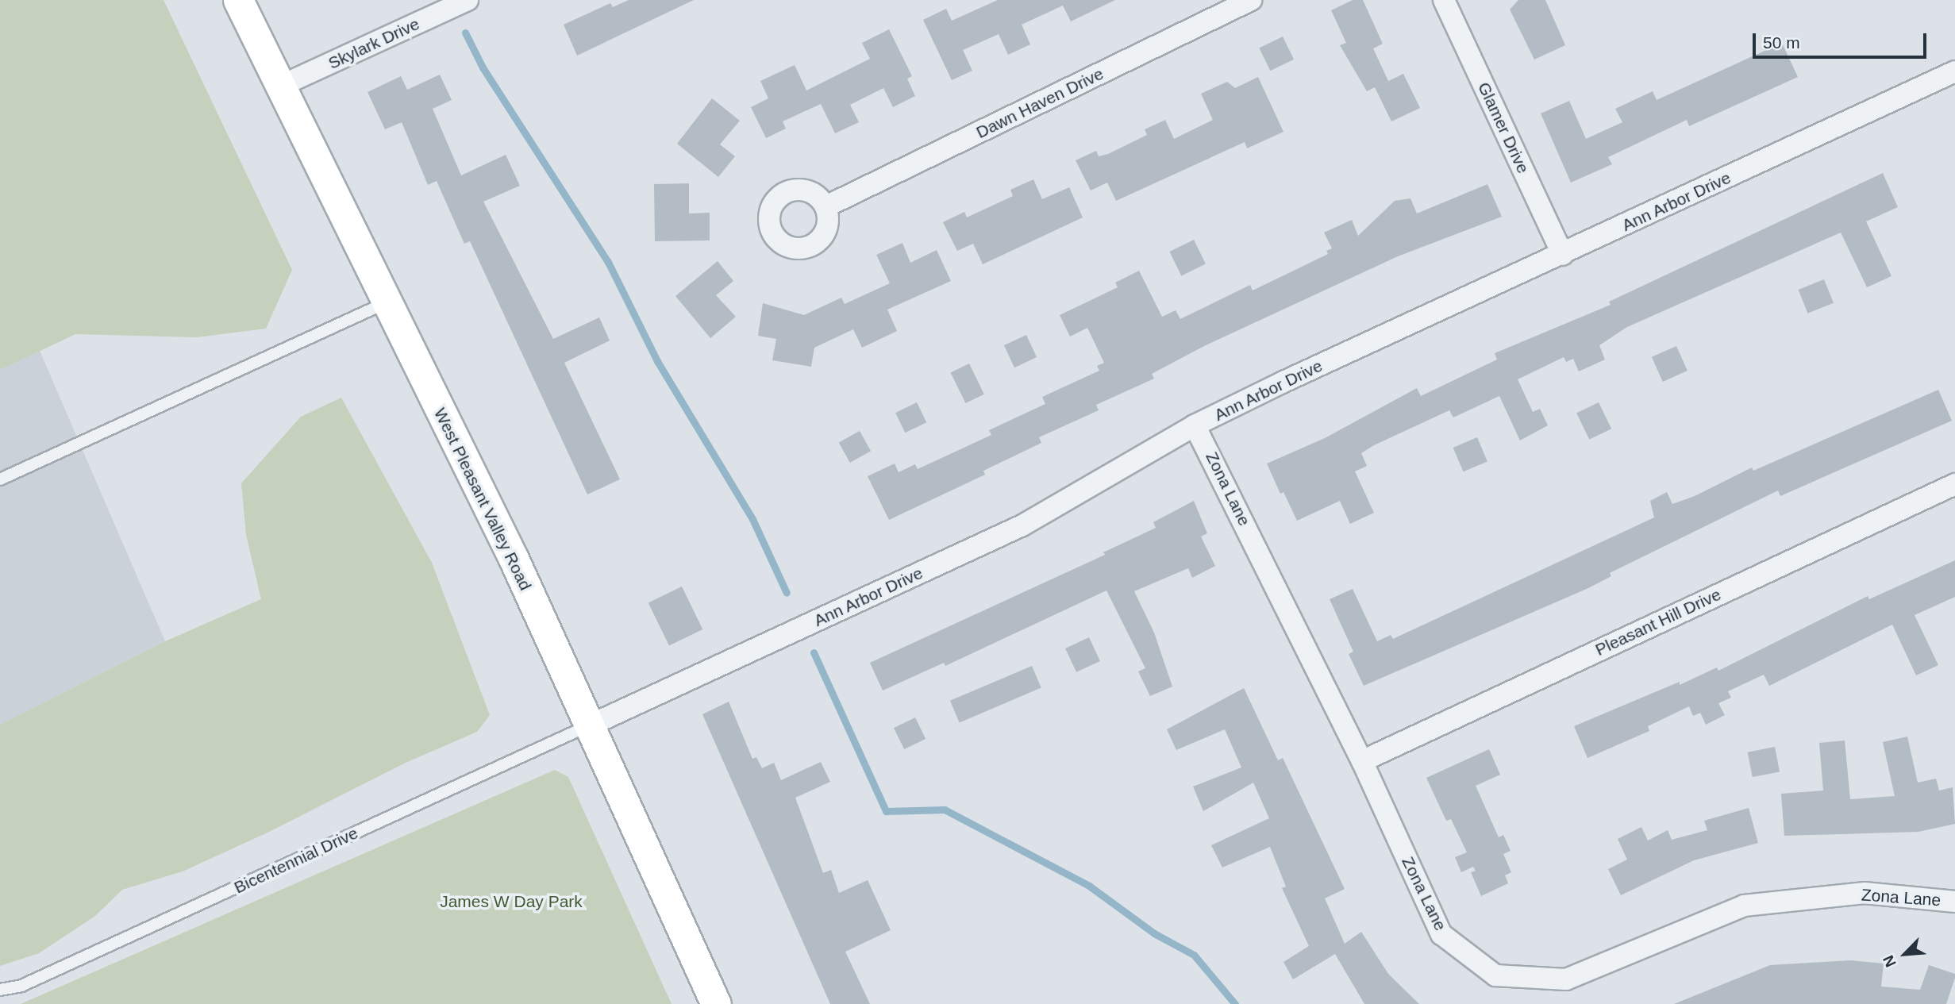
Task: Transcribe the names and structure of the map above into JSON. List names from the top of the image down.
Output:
{
  "streets": {
    "main road": ["West Pleasant Valley Road"],
    "street": [
      "Skylark Drive",
      "Dawn Haven Drive",
      "Glamer Drive",
      "Ann Arbor Drive",
      "Zona Lane",
      "Pleasant Hill Drive"
    ],
    "lane": ["Bicentennial Drive"]
  },
  "crossings": [
    ["Skylark Drive", "West Pleasant Valley Road"],
    ["Glamer Drive", "Ann Arbor Drive"],
    ["Ann Arbor Drive", "Zona Lane"],
    ["Ann Arbor Drive", "West Pleasant Valley Road"],
    ["Ann Arbor Drive", "Bicentennial Drive"],
    ["Zona Lane", "Pleasant Hill Drive"],
    ["West Pleasant Valley Road", "Bicentennial Drive"]
  ],
  "parks": ["James W Day Park"],
  "scale_bar": "50 m",
  "north": "bottom left"
}
